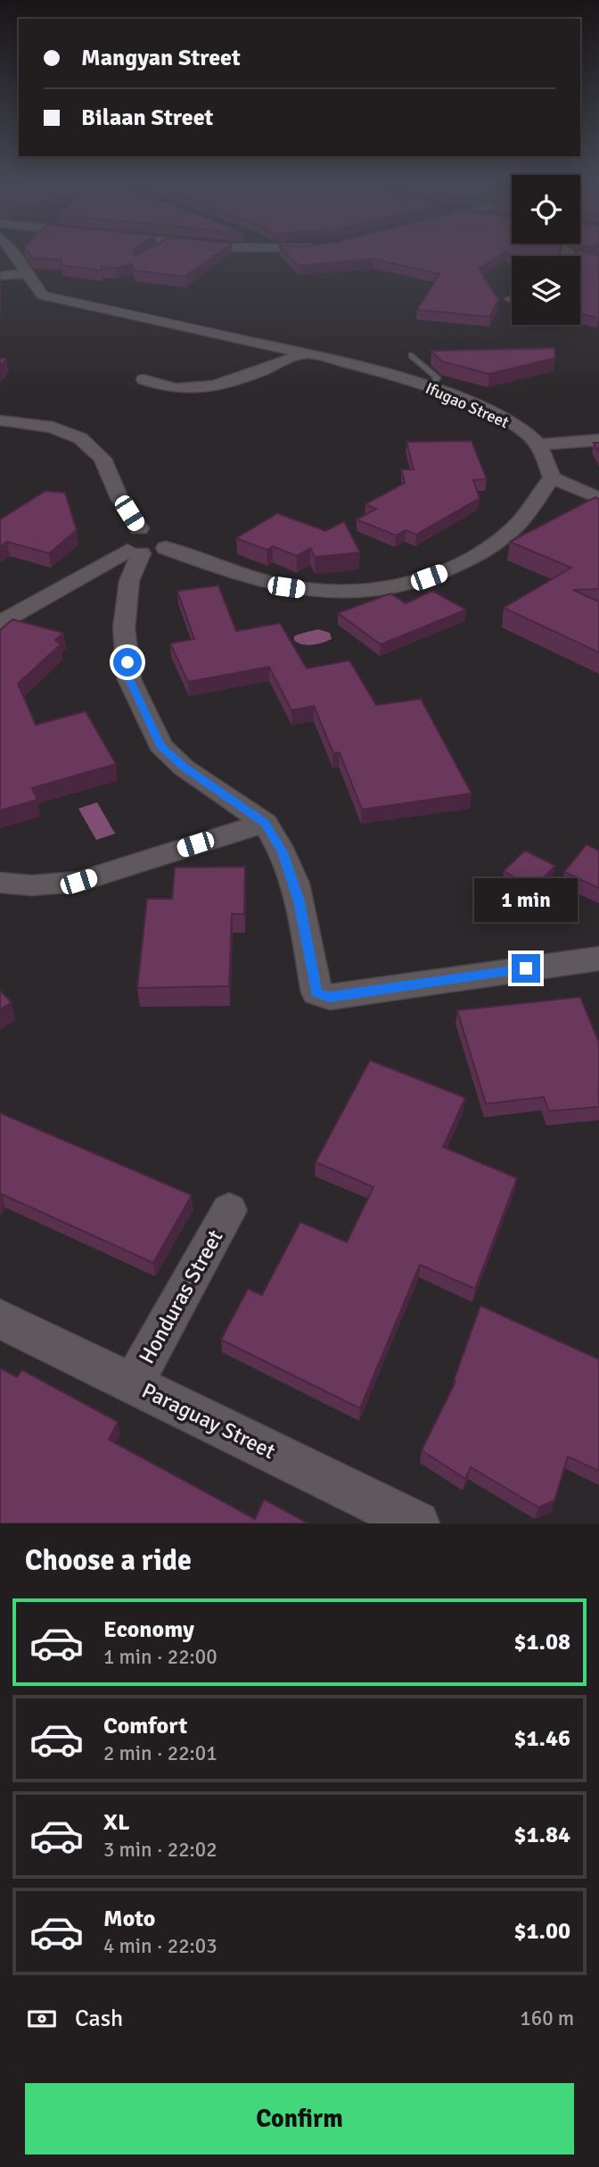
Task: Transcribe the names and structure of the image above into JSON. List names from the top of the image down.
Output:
{
  "streets": {
    "street": ["Ifugao Street", "Honduras Street", "Paraguay Street"]
  },
  "crossings": [
    ["Honduras Street", "Paraguay Street"]
  ],
  "page": {
    "banner": ["Mangyan Street", "Bilaan Street"],
    "bubble": "1 min",
    "heading": "Choose a ride",
    "list": [
      {
        "name": "Economy",
        "note": "1 min · 22:00",
        "value": "$1.08"
      },
      {
        "name": "Comfort",
        "note": "2 min · 22:01",
        "value": "$1.46"
      },
      {
        "name": "XL",
        "note": "3 min · 22:02",
        "value": "$1.84"
      },
      {
        "name": "Moto",
        "note": "4 min · 22:03",
        "value": "$1.00"
      }
    ],
    "pay": ["Cash", "160 m"],
    "buttons": "Confirm"
  }
}
